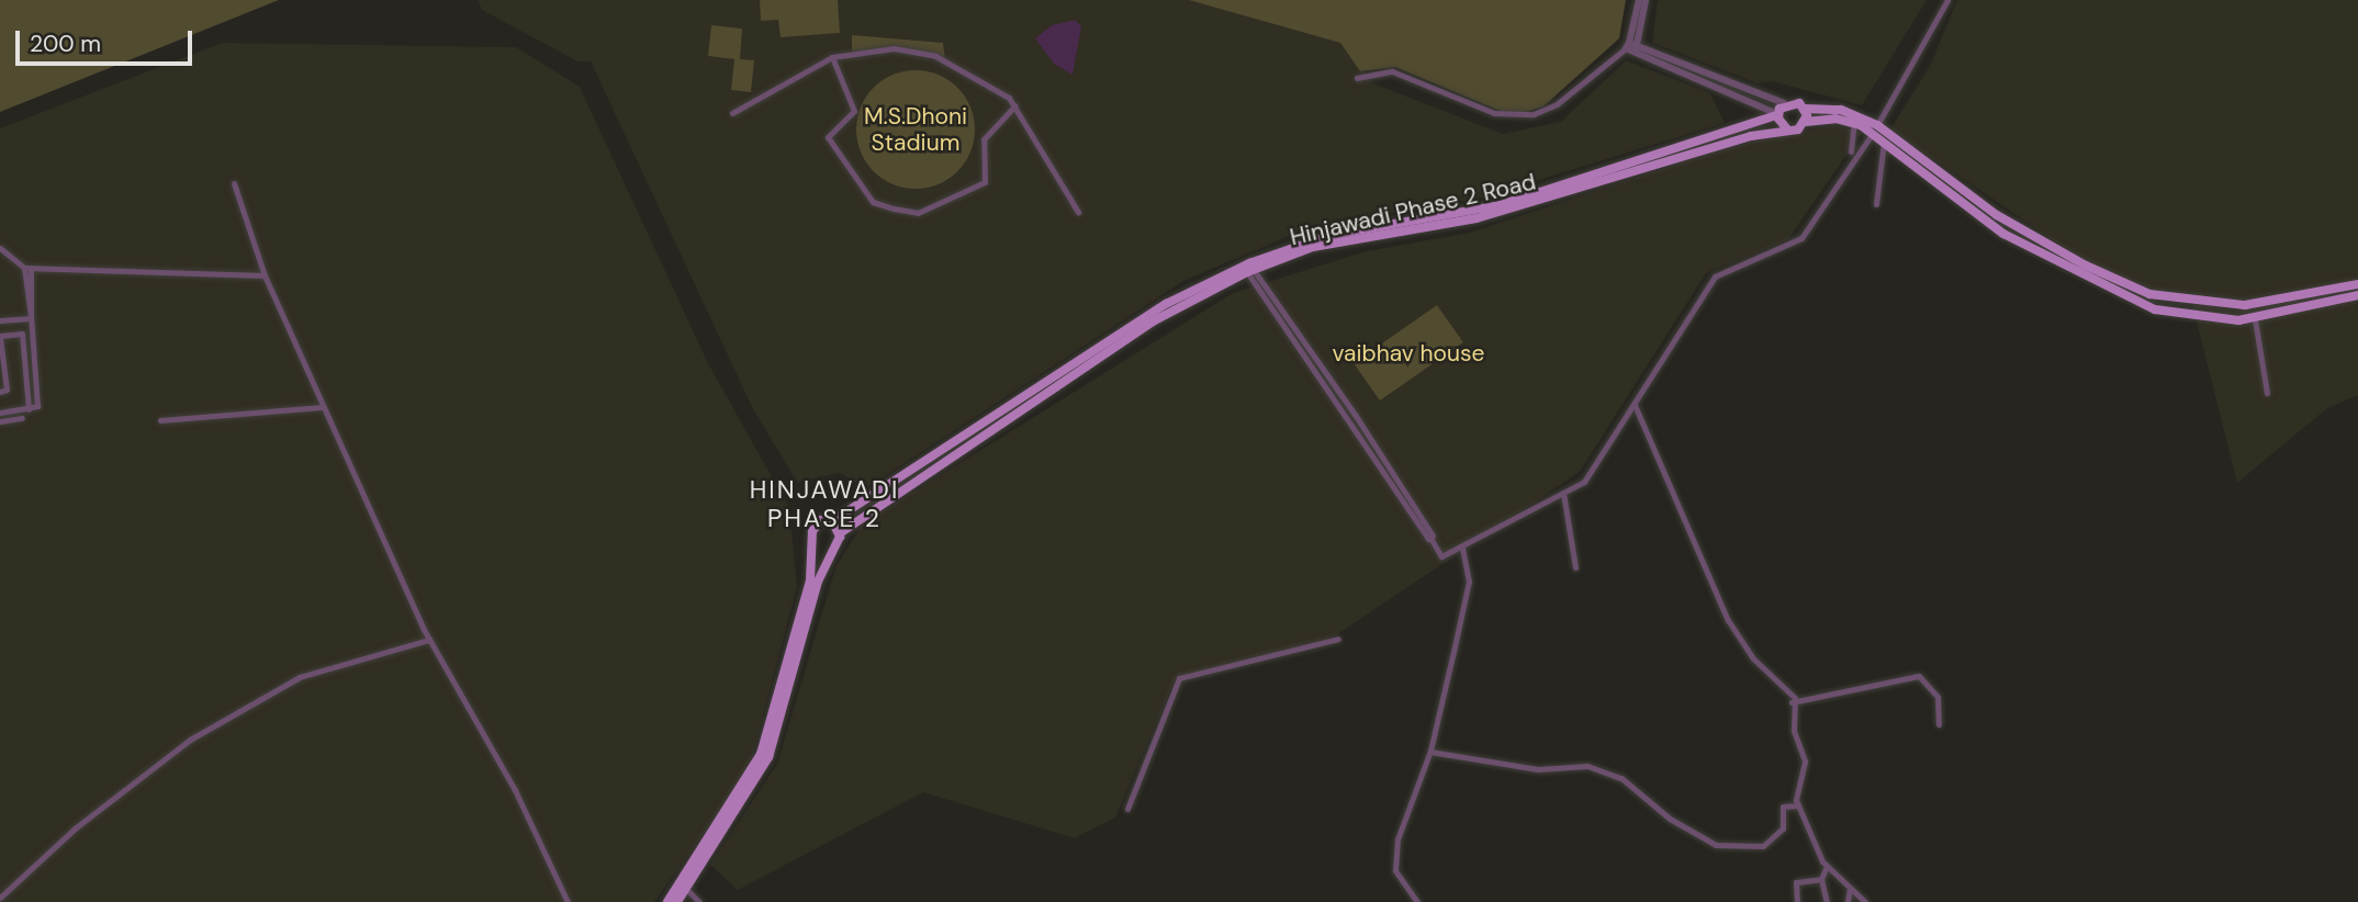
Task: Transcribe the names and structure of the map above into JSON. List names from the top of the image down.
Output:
{
  "streets": {
    "main road": ["Hinjawadi Phase 2 Road"]
  },
  "districts": ["HINJAWADI PHASE 2"],
  "parks": ["M.S.Dhoni Stadium", "vaibhav house"],
  "scale_bar": "200 m"
}
